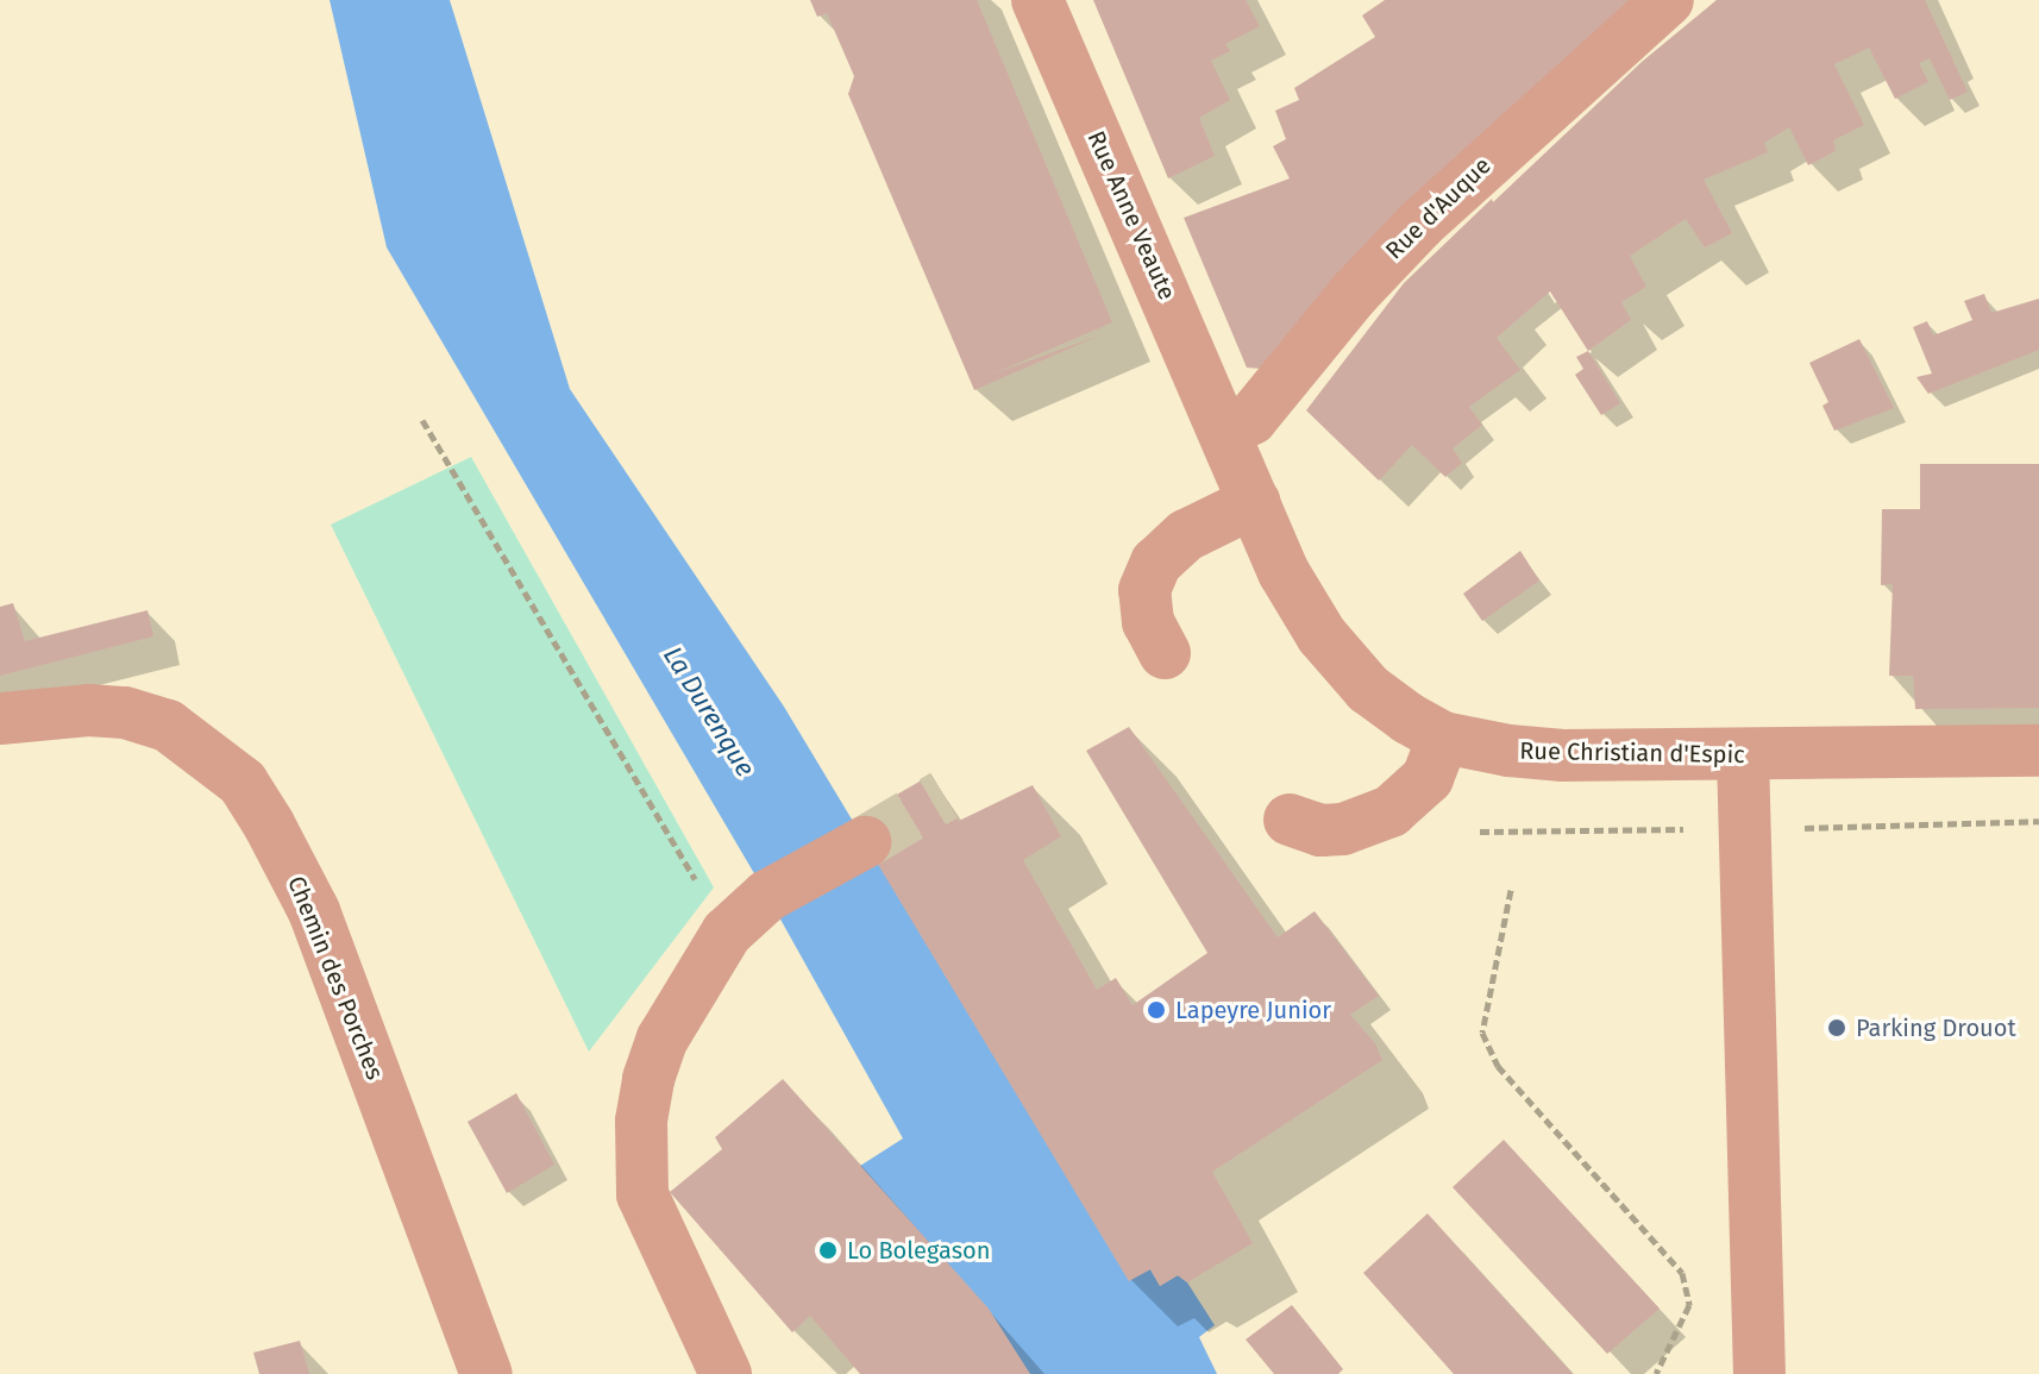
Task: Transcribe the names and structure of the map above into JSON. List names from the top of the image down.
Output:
{
  "streets": {
    "street": [
      "Rue d'Auque",
      "Rue Anne Veaute",
      "Rue Christian d'Espic",
      "Chemin des Porches"
    ]
  },
  "crossings": [
    ["Rue d'Auque", "Rue Anne Veaute"],
    ["Rue d'Auque", "Rue Christian d'Espic"],
    ["Rue Anne Veaute", "Rue Christian d'Espic"]
  ],
  "water": ["La Durenque"],
  "places": ["Lapeyre Junior", "Parking Drouot", "Lo Bolegason"]
}
